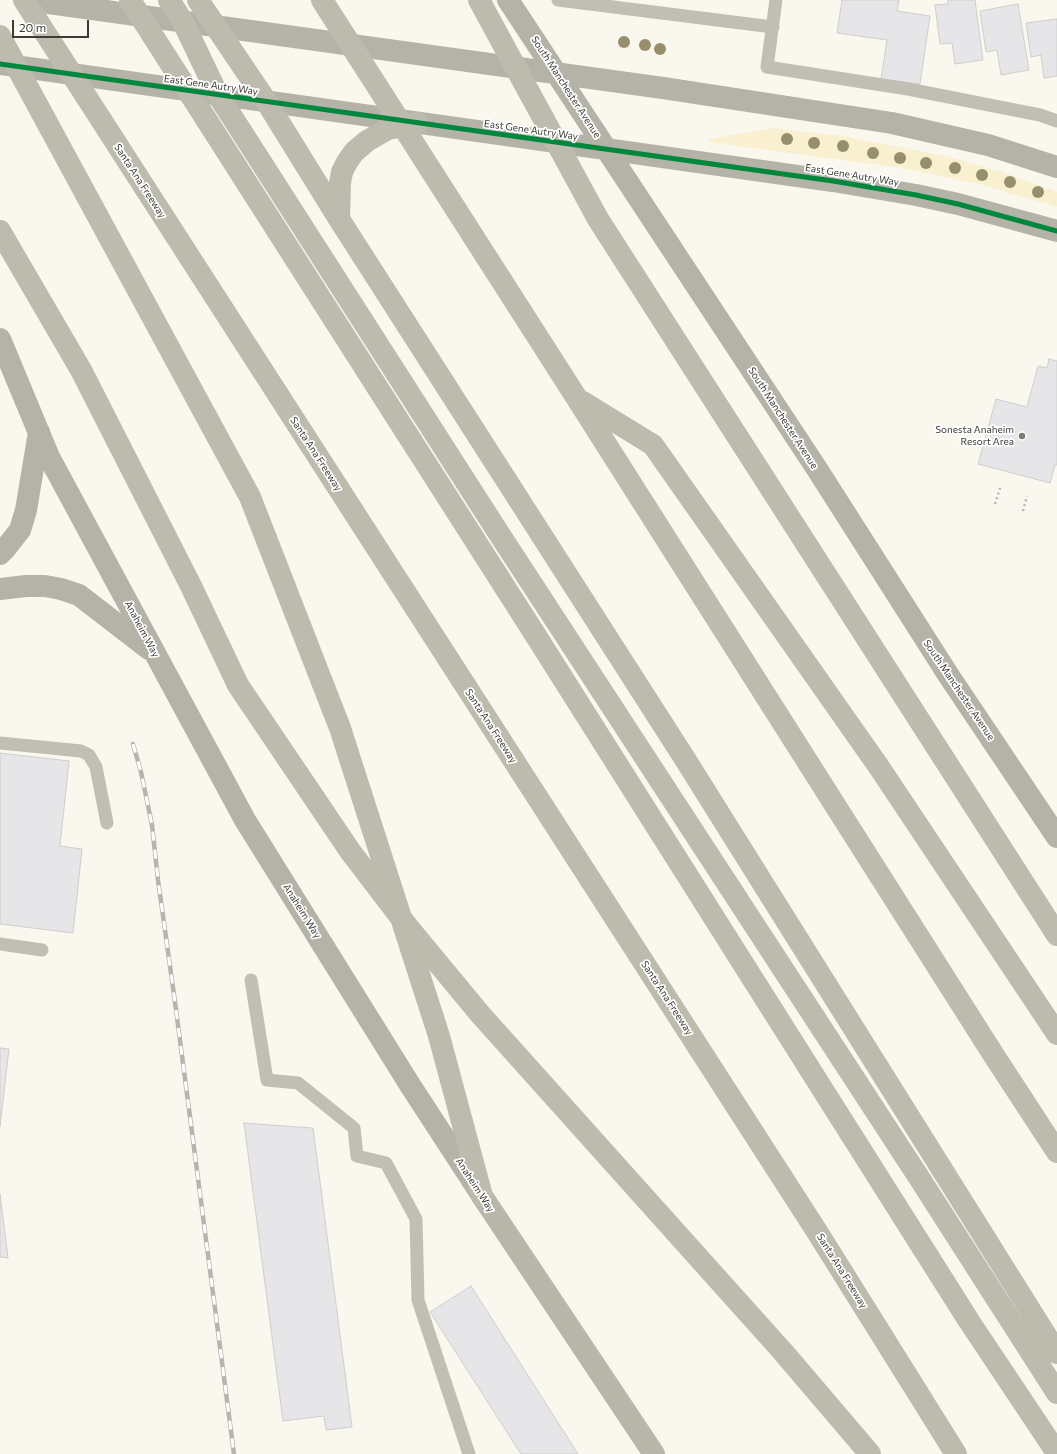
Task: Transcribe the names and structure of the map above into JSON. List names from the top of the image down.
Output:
{
  "streets": {
    "highway": ["Santa Ana Freeway"],
    "main road": ["East Gene Autry Way", "South Manchester Avenue", "Anaheim Way"]
  },
  "places": ["Sonesta Anaheim Resort Area"],
  "scale_bar": "20 m"
}
